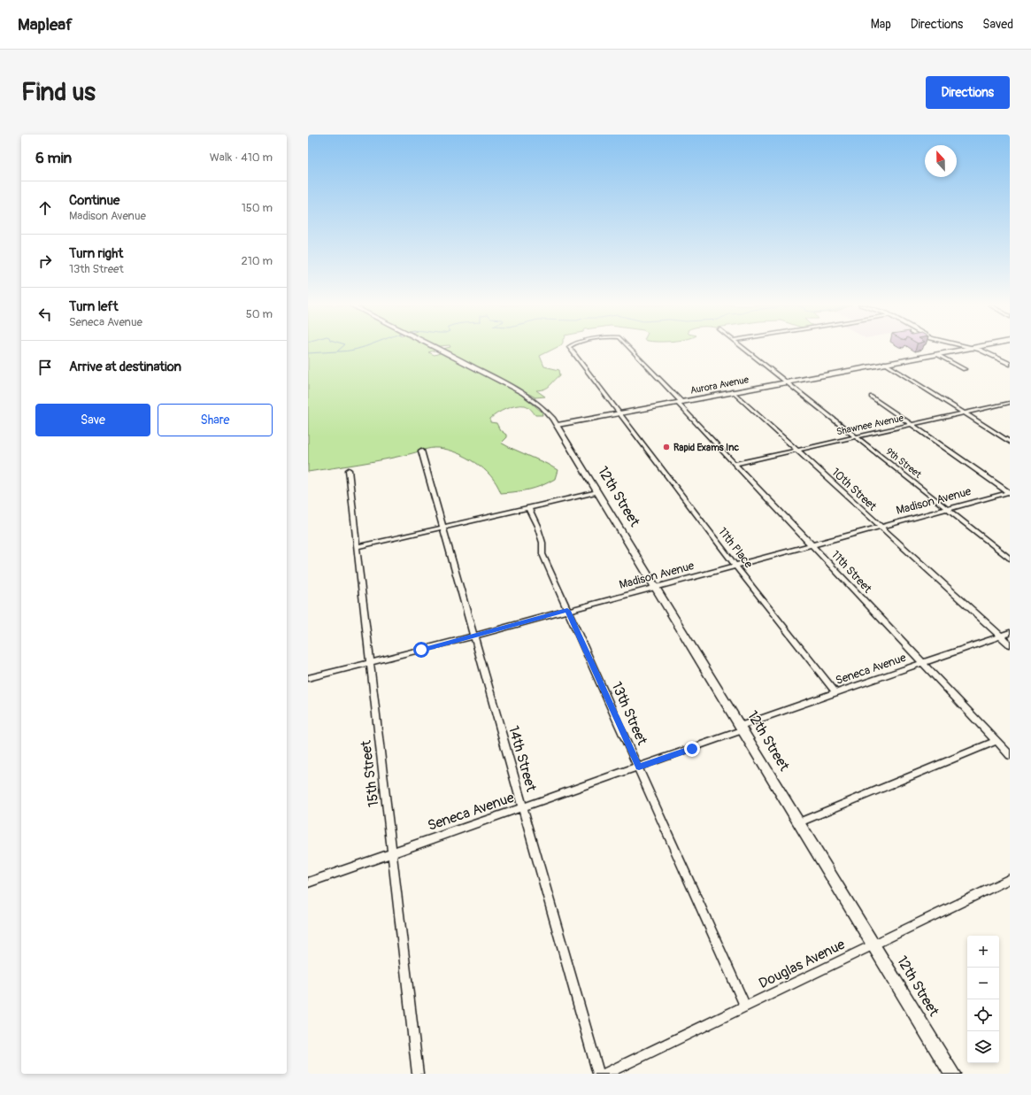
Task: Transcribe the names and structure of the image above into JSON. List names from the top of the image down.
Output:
{
  "streets": {
    "main road": ["12th Street"],
    "street": [
      "Aurora Avenue",
      "Shawnee Avenue",
      "9th Street",
      "10th Street",
      "Madison Avenue",
      "11th Place",
      "11th Street",
      "Seneca Avenue",
      "13th Street",
      "14th Street",
      "15th Street",
      "Douglas Avenue"
    ]
  },
  "crossings": [
    ["Aurora Avenue", "9th Street"],
    ["Aurora Avenue", "10th Street"],
    ["Aurora Avenue", "12th Street"],
    ["Aurora Avenue", "11th Place"],
    ["Aurora Avenue", "11th Street"],
    ["Shawnee Avenue", "9th Street"],
    ["Shawnee Avenue", "10th Street"],
    ["Shawnee Avenue", "11th Street"],
    ["9th Street", "Madison Avenue"],
    ["10th Street", "Madison Avenue"],
    ["10th Street", "Seneca Avenue"],
    ["12th Street", "Madison Avenue"],
    ["12th Street", "Seneca Avenue"],
    ["12th Street", "Douglas Avenue"],
    ["Madison Avenue", "11th Place"],
    ["Madison Avenue", "11th Street"],
    ["Madison Avenue", "13th Street"],
    ["Madison Avenue", "14th Street"],
    ["Madison Avenue", "15th Street"],
    ["11th Place", "Seneca Avenue"],
    ["11th Street", "Seneca Avenue"],
    ["Seneca Avenue", "13th Street"],
    ["Seneca Avenue", "14th Street"],
    ["Seneca Avenue", "15th Street"],
    ["13th Street", "Douglas Avenue"]
  ],
  "places": ["Rapid Exams Inc"],
  "north": "top",
  "page": {
    "header": "Mapleaf",
    "nav": ["Map", "Directions", "Saved"],
    "buttons": [
      "Directions",
      ["Save", "Share"]
    ],
    "title": "Find us",
    "heading": ["6 min", "Walk · 410 m"],
    "list": [
      ["Continue", "Madison Avenue", "150 m"],
      ["Turn right", "13th Street", "210 m"],
      ["Turn left", "Seneca Avenue", "50 m"],
      "Arrive at destination"
    ],
    "map_buttons": ["+", "−"]
  }
}
